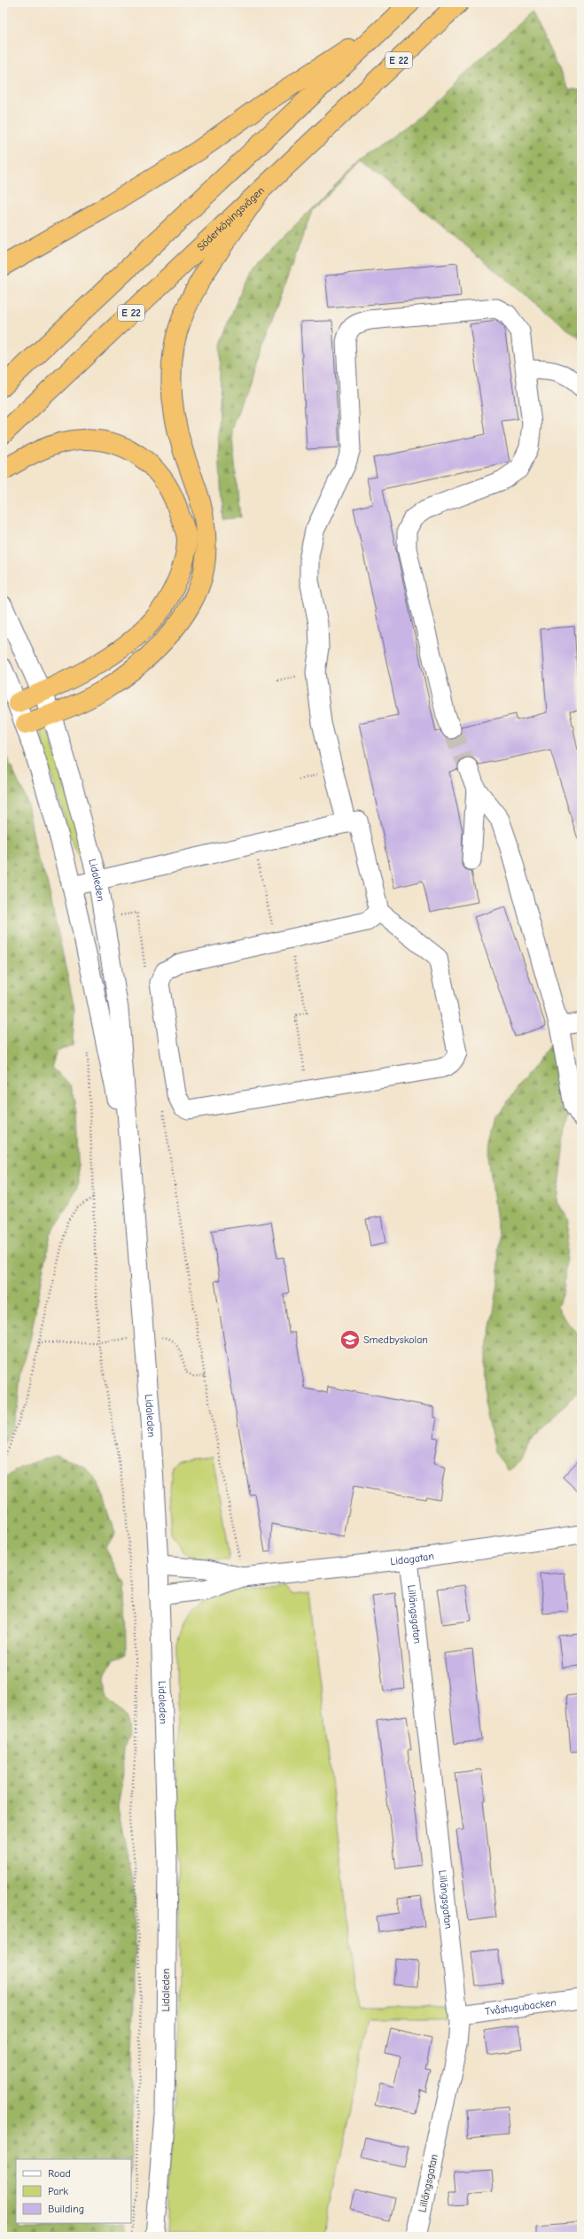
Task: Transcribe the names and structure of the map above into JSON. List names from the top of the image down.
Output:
{
  "streets": {
    "highway": ["E 22", "Söderköpingsvägen"],
    "street": [
      "Lidaleden",
      "Lidagatan",
      "Lillängsgatan",
      "Tvåstugubacken"
    ]
  },
  "crossings": [
    ["Lidaleden", "Lidagatan"],
    ["Lidagatan", "Lillängsgatan"],
    ["Lillängsgatan", "Tvåstugubacken"]
  ],
  "places": {
    "school or university": ["Smedbyskolan"]
  },
  "legend": ["Road", "Park", "Building"]
}
